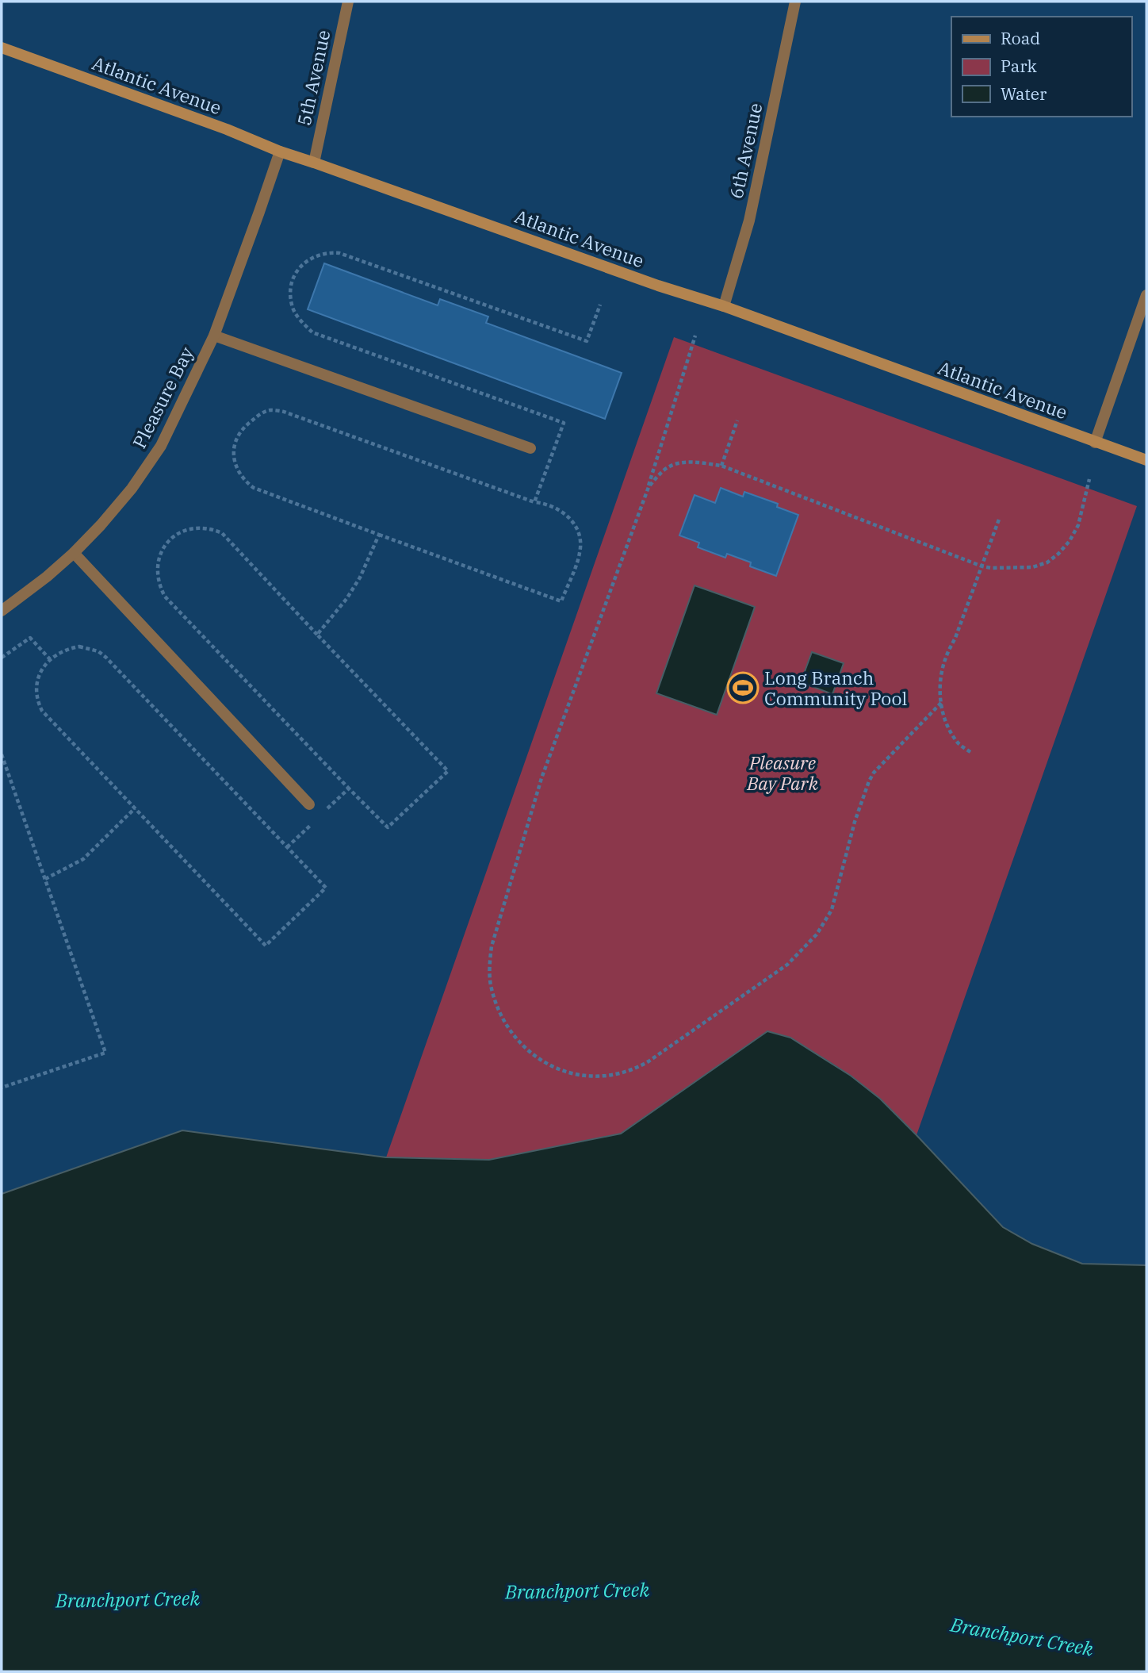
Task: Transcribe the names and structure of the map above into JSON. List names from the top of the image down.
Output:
{
  "streets": {
    "street": [
      "5th Avenue",
      "Atlantic Avenue",
      "6th Avenue",
      "Pleasure Bay"
    ]
  },
  "crossings": [
    ["5th Avenue", "Atlantic Avenue"],
    ["Atlantic Avenue", "6th Avenue"],
    ["Atlantic Avenue", "Pleasure Bay"]
  ],
  "water": ["Branchport Creek"],
  "parks": ["Pleasure Bay Park"],
  "places": {
    "sports": ["Long Branch Community Pool"]
  },
  "legend": ["Road", "Park", "Water"]
}
